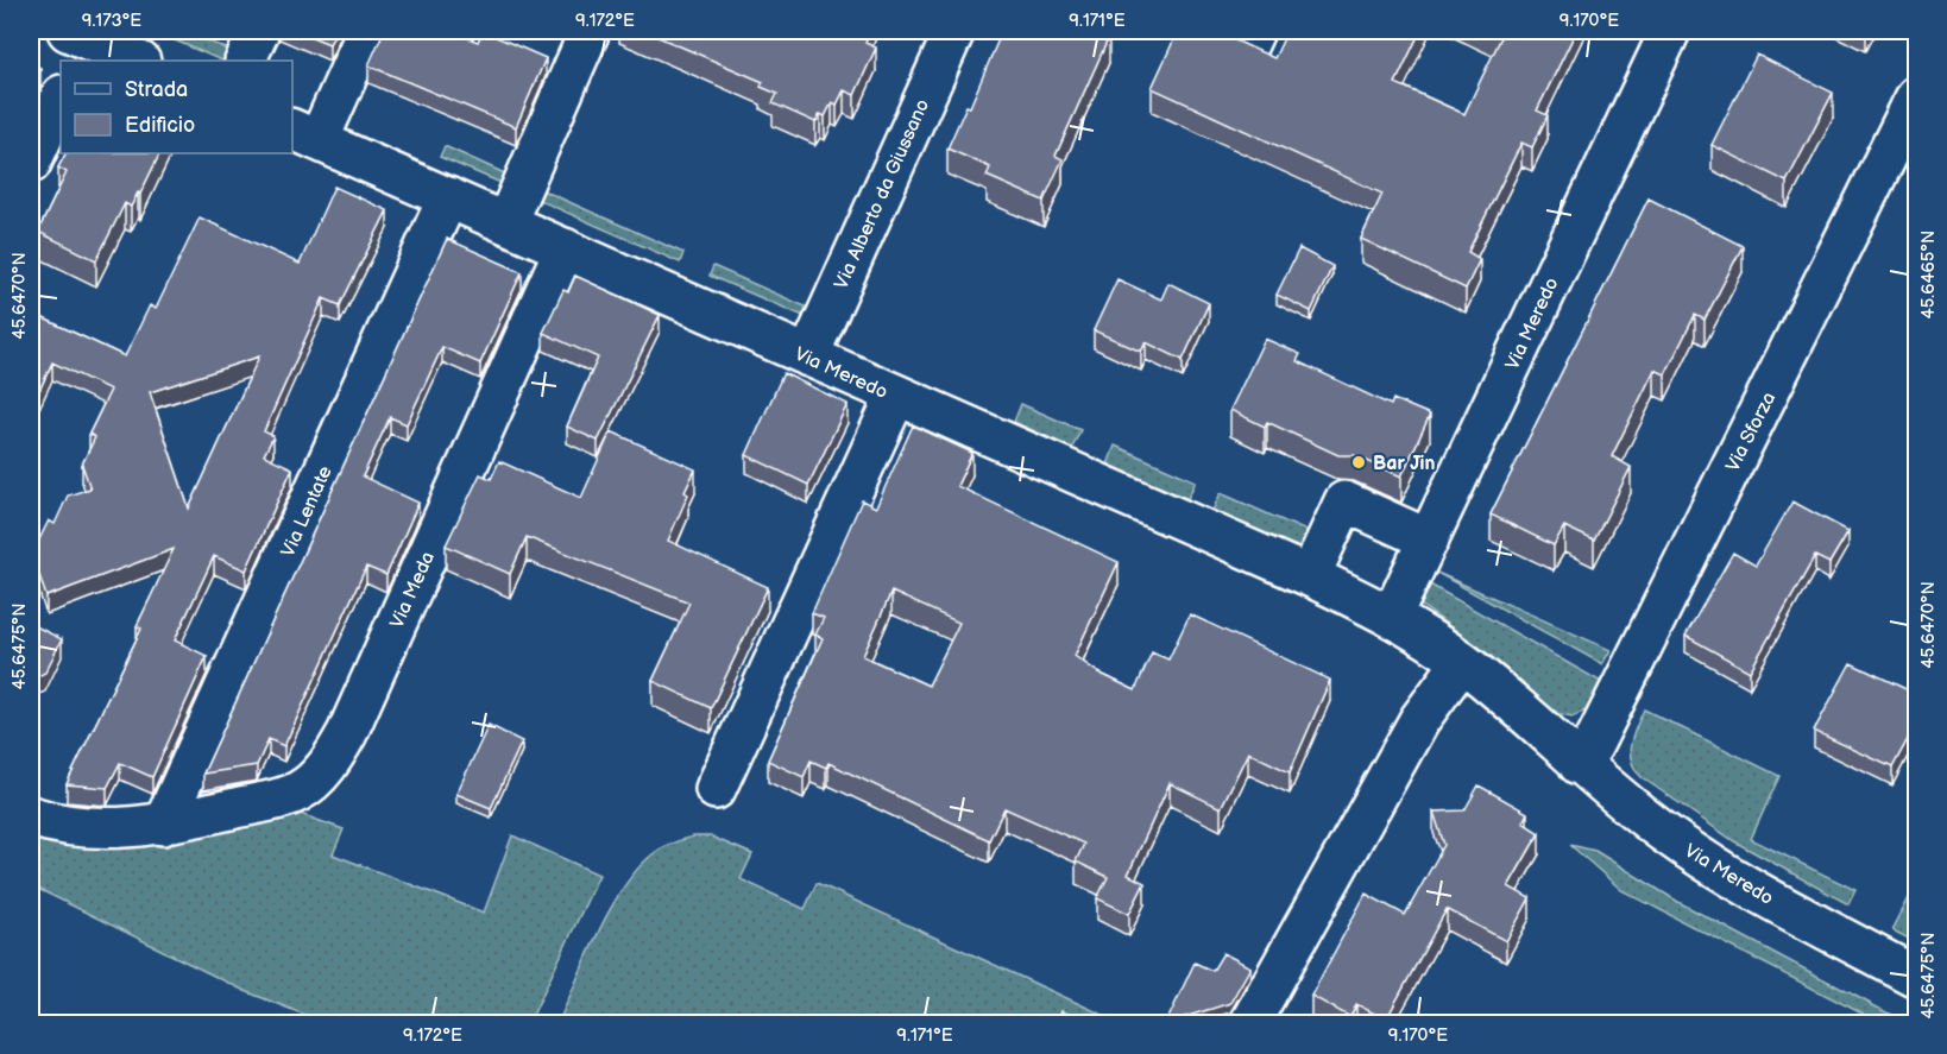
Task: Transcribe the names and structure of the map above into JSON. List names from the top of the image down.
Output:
{
  "streets": {
    "street": [
      "Via Alberto da Giussano",
      "Via Meredo",
      "Via Sforza",
      "Via Lentate",
      "Via Meda"
    ]
  },
  "crossings": [
    ["Via Alberto da Giussano", "Via Meredo"],
    ["Via Meredo", "Via Sforza"],
    ["Via Meredo", "Via Lentate"],
    ["Via Meredo", "Via Meda"],
    ["Via Lentate", "Via Meda"]
  ],
  "places": ["Bar Jin"],
  "legend": ["Strada", "Edificio"],
  "coordinates": [
    "9.173°E",
    "9.172°E",
    "9.171°E",
    "9.170°E",
    "45.6465°N",
    "45.6470°N",
    "45.6475°N"
  ]
}
